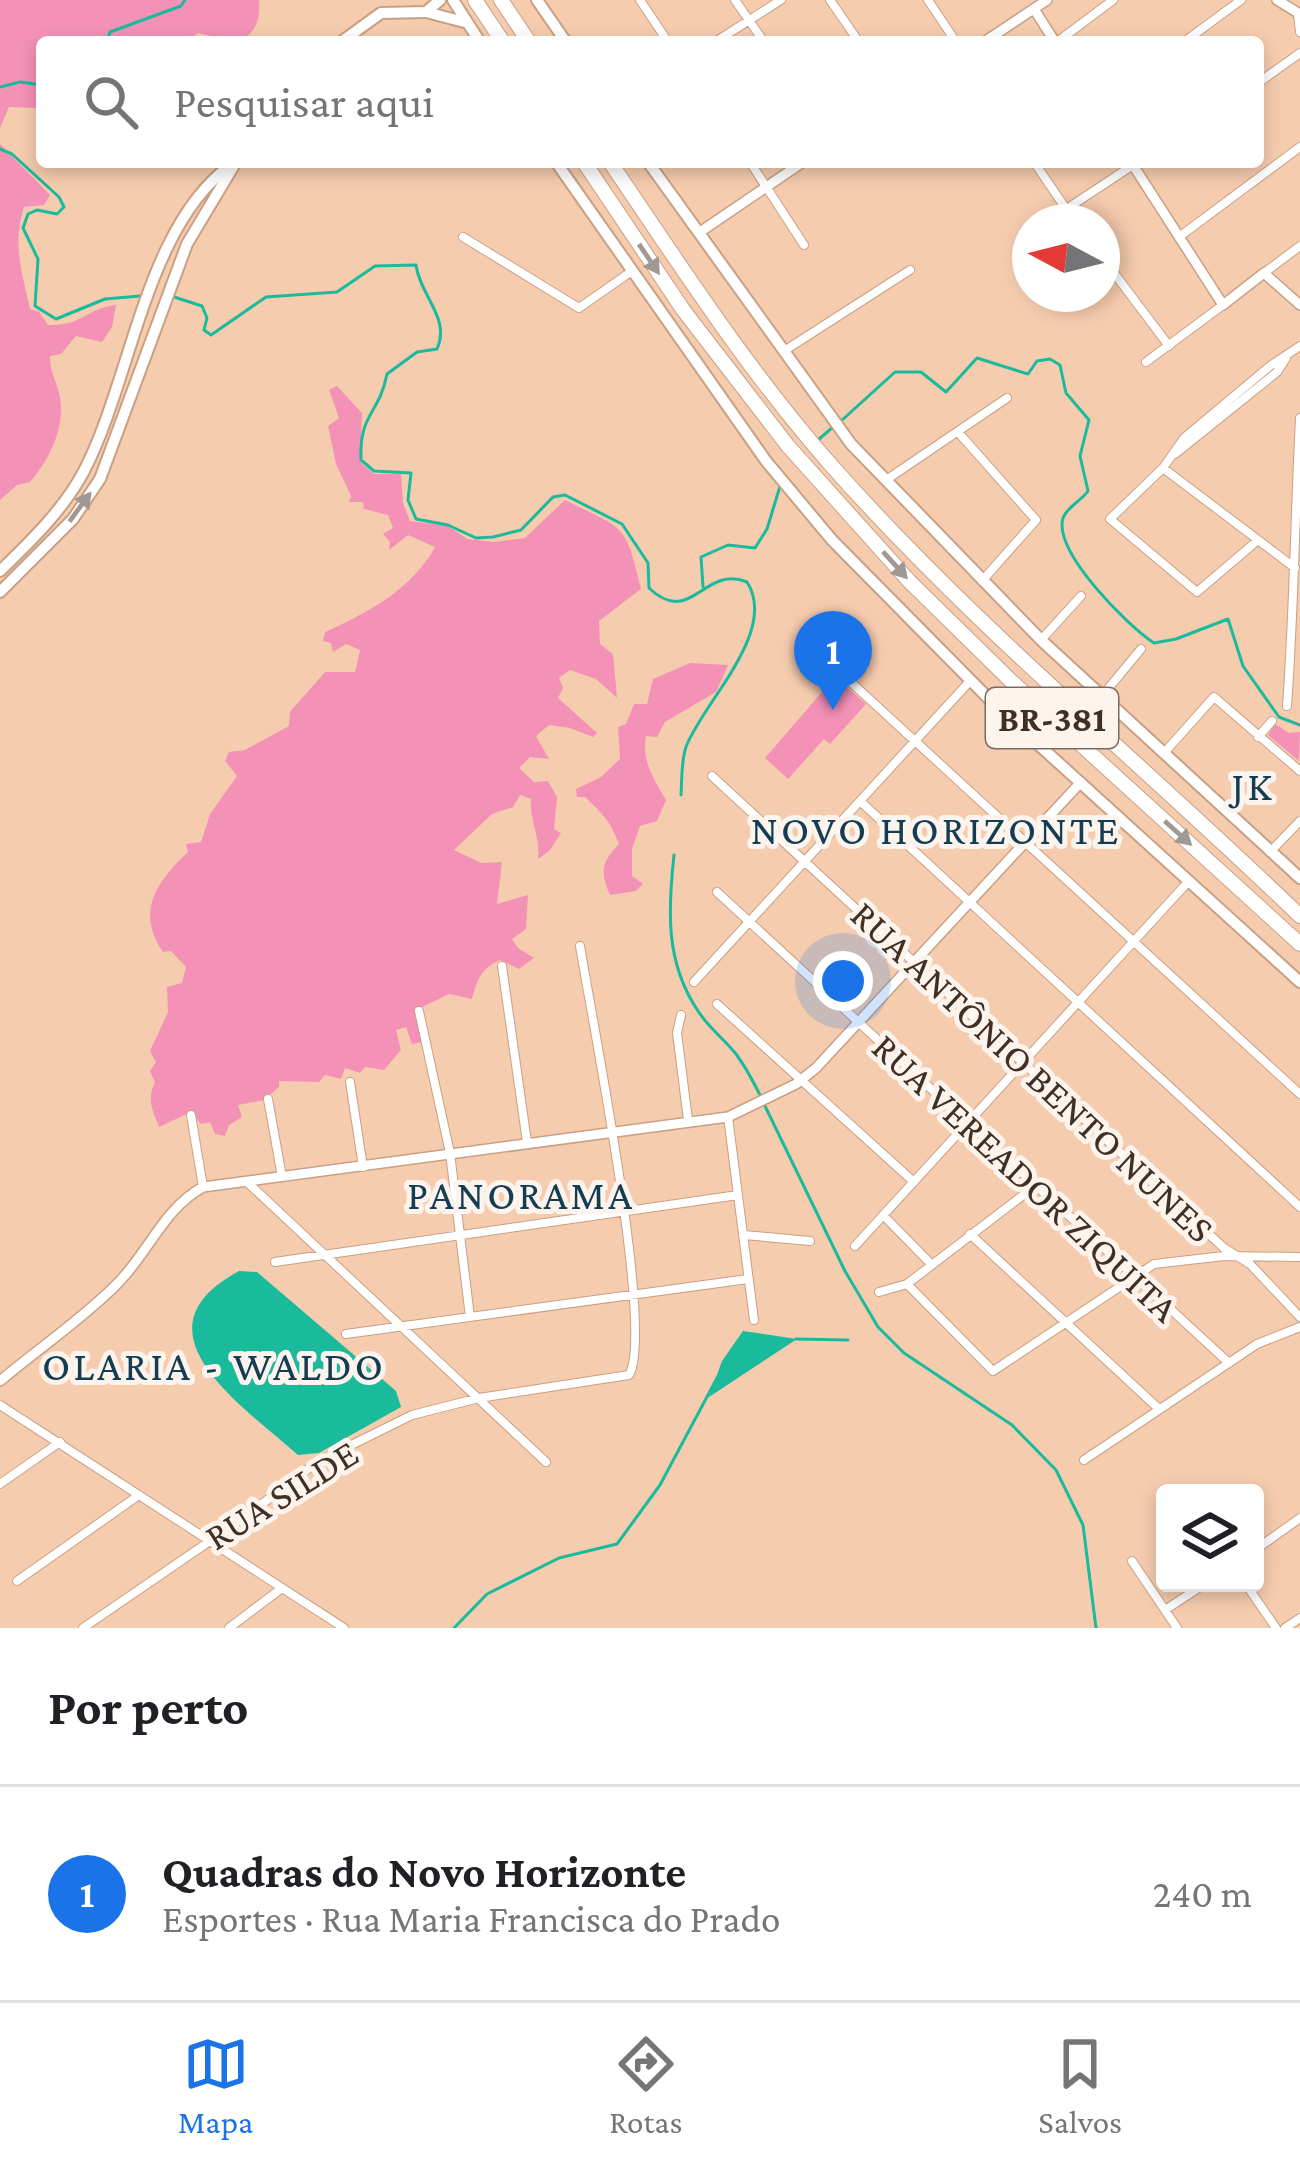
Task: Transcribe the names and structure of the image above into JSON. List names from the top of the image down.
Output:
{
  "streets": {
    "highway": ["BR-381"],
    "street": ["RUA ANTÔNIO BENTO NUNES", "RUA VEREADOR ZIQUITA", "RUA SILDE"]
  },
  "districts": [
    "JK",
    "NOVO HORIZONTE",
    "PANORAMA",
    "OLARIA - WALDO"
  ],
  "north": "left",
  "page": {
    "search": "Pesquisar aqui",
    "pins": "1",
    "heading": "Por perto",
    "list": [
      {
        "mark": "1",
        "name": "Quadras do Novo Horizonte",
        "note": "Esportes · Rua Maria Francisca do Prado",
        "value": "240 m"
      }
    ],
    "nav": ["Mapa", "Rotas", "Salvos"]
  }
}
